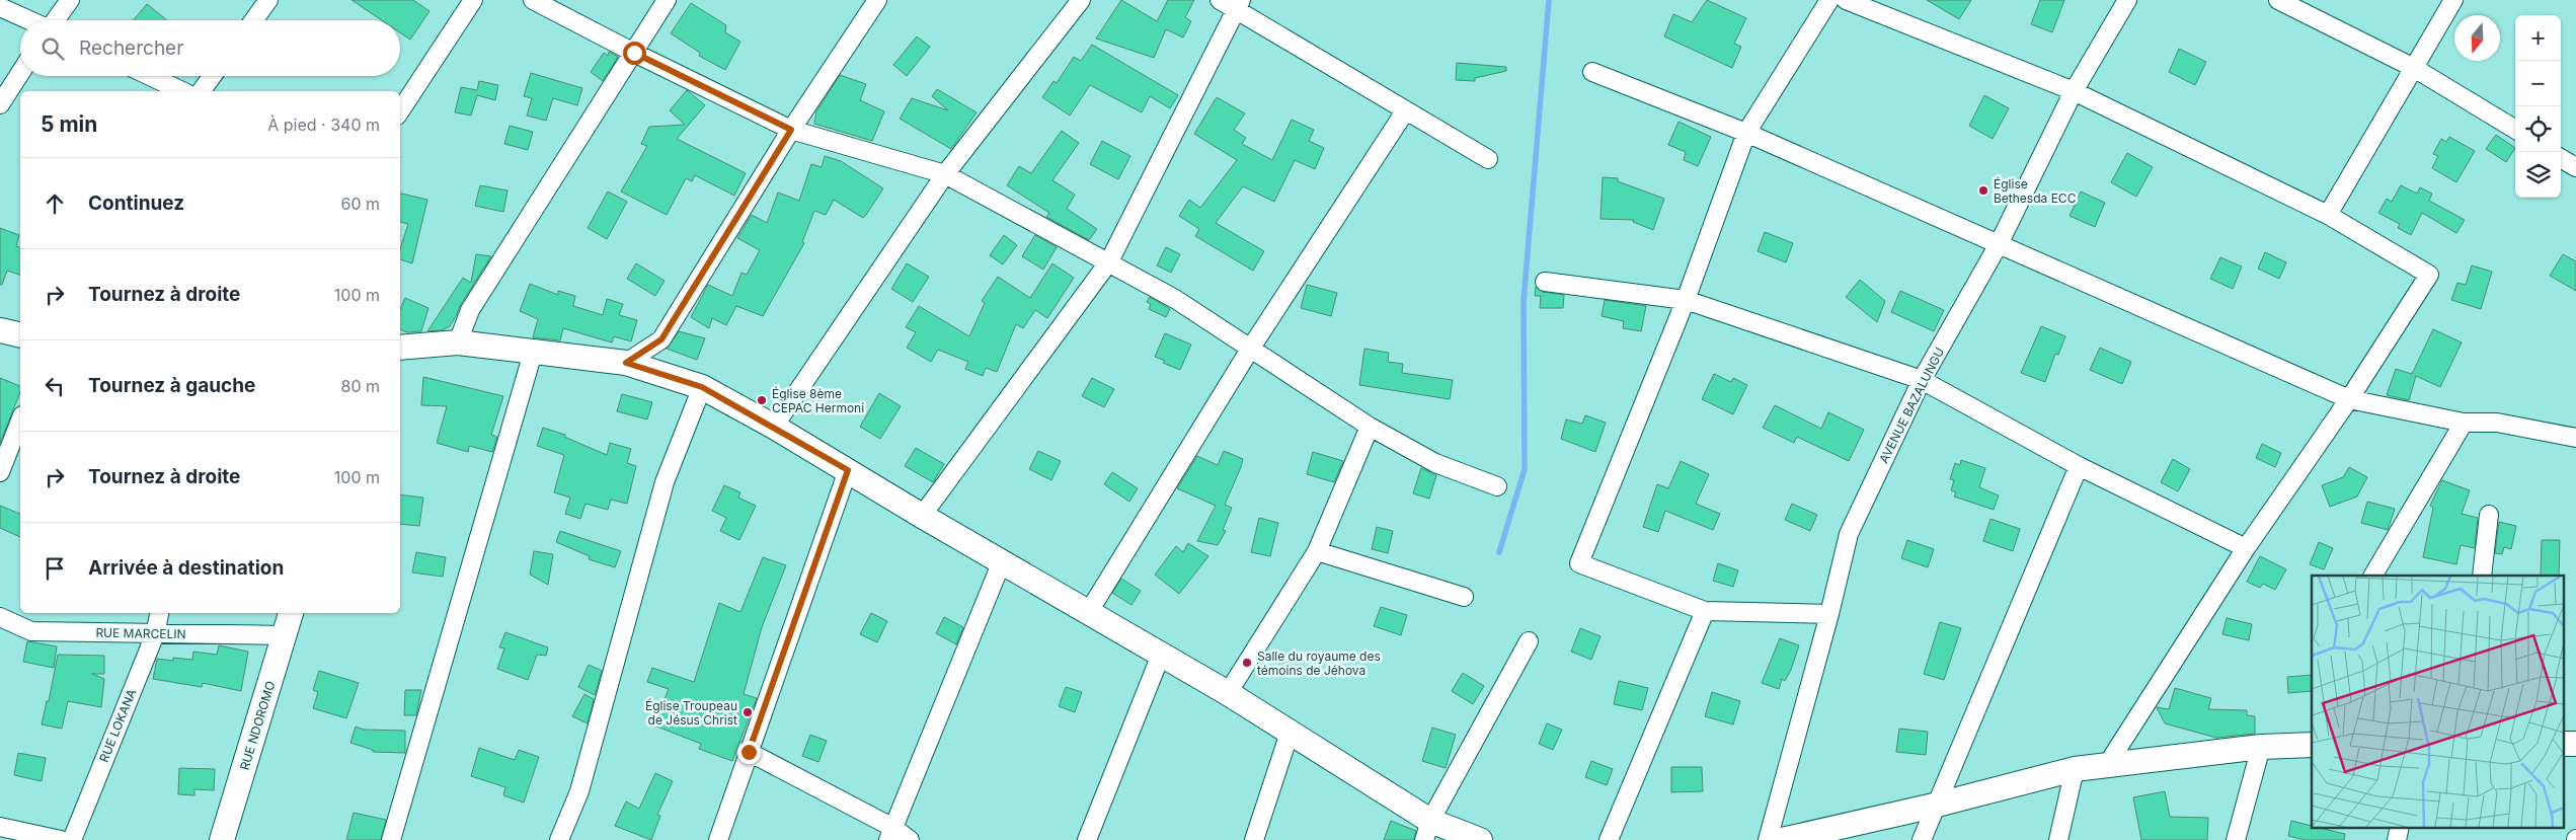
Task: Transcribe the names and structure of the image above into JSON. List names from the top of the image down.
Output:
{
  "streets": {
    "street": [
      "AVENUE BAZALUNGU",
      "RUE MARCELIN",
      "RUE LOKANA",
      "RUE NDOROMO"
    ]
  },
  "crossings": [
    ["RUE MARCELIN", "RUE LOKANA"],
    ["RUE MARCELIN", "RUE NDOROMO"]
  ],
  "places": [
    "Église Bethesda ECC",
    "Église 8ème CEPAC Hermoni",
    "Salle du royaume des témoins de Jéhova",
    "Église Troupeau de Jésus Christ"
  ],
  "north": "bottom",
  "page": {
    "map_buttons": ["+", "−"],
    "search": "Rechercher",
    "heading": ["5 min", "À pied · 340 m"],
    "list": [
      ["Continuez", "60 m"],
      ["Tournez à droite", "100 m"],
      ["Tournez à gauche", "80 m"],
      ["Tournez à droite", "100 m"],
      "Arrivée à destination"
    ]
  }
}
